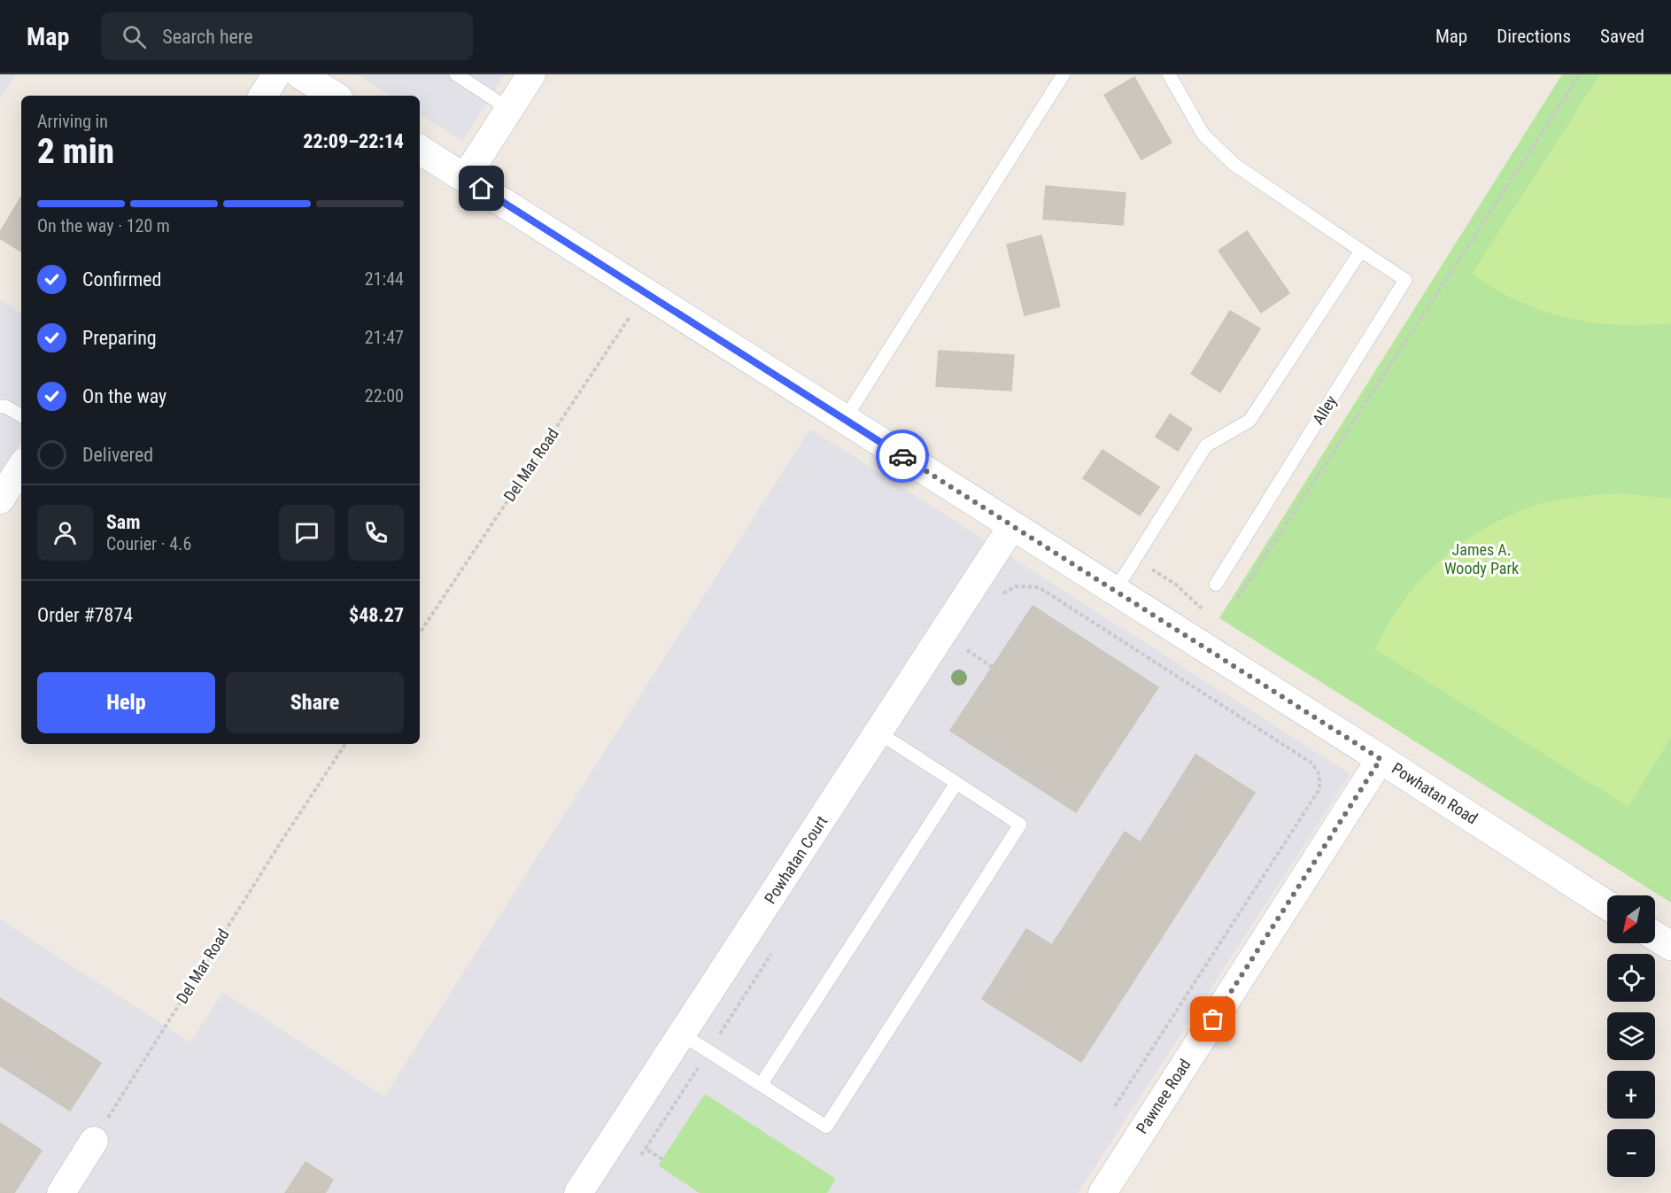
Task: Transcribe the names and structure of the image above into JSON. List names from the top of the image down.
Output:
{
  "streets": {
    "street": ["Powhatan Road", "Powhatan Court", "Pawnee Road"],
    "lane": ["Alley"],
    "path": ["Del Mar Road"]
  },
  "crossings": [
    ["Del Mar Road", "Powhatan Road"],
    ["Powhatan Road", "Powhatan Court"],
    ["Powhatan Road", "Pawnee Road"]
  ],
  "parks": ["James A. Woody Park"],
  "north": "bottom left",
  "page": {
    "header": "Map",
    "search": "Search here",
    "nav": ["Map", "Directions", "Saved"],
    "heading": ["2 min", "Arriving in", "22:09–22:14"],
    "panel": [
      "Sam",
      "Courier · 4.6",
      "Order #7874",
      "$48.27"
    ],
    "bar": "On the way · 120 m",
    "list": [
      ["Confirmed", "21:44"],
      ["Preparing", "21:47"],
      ["On the way", "22:00"],
      "Delivered"
    ],
    "buttons": ["Help", "Share"],
    "map_buttons": ["+", "−"]
  }
}
